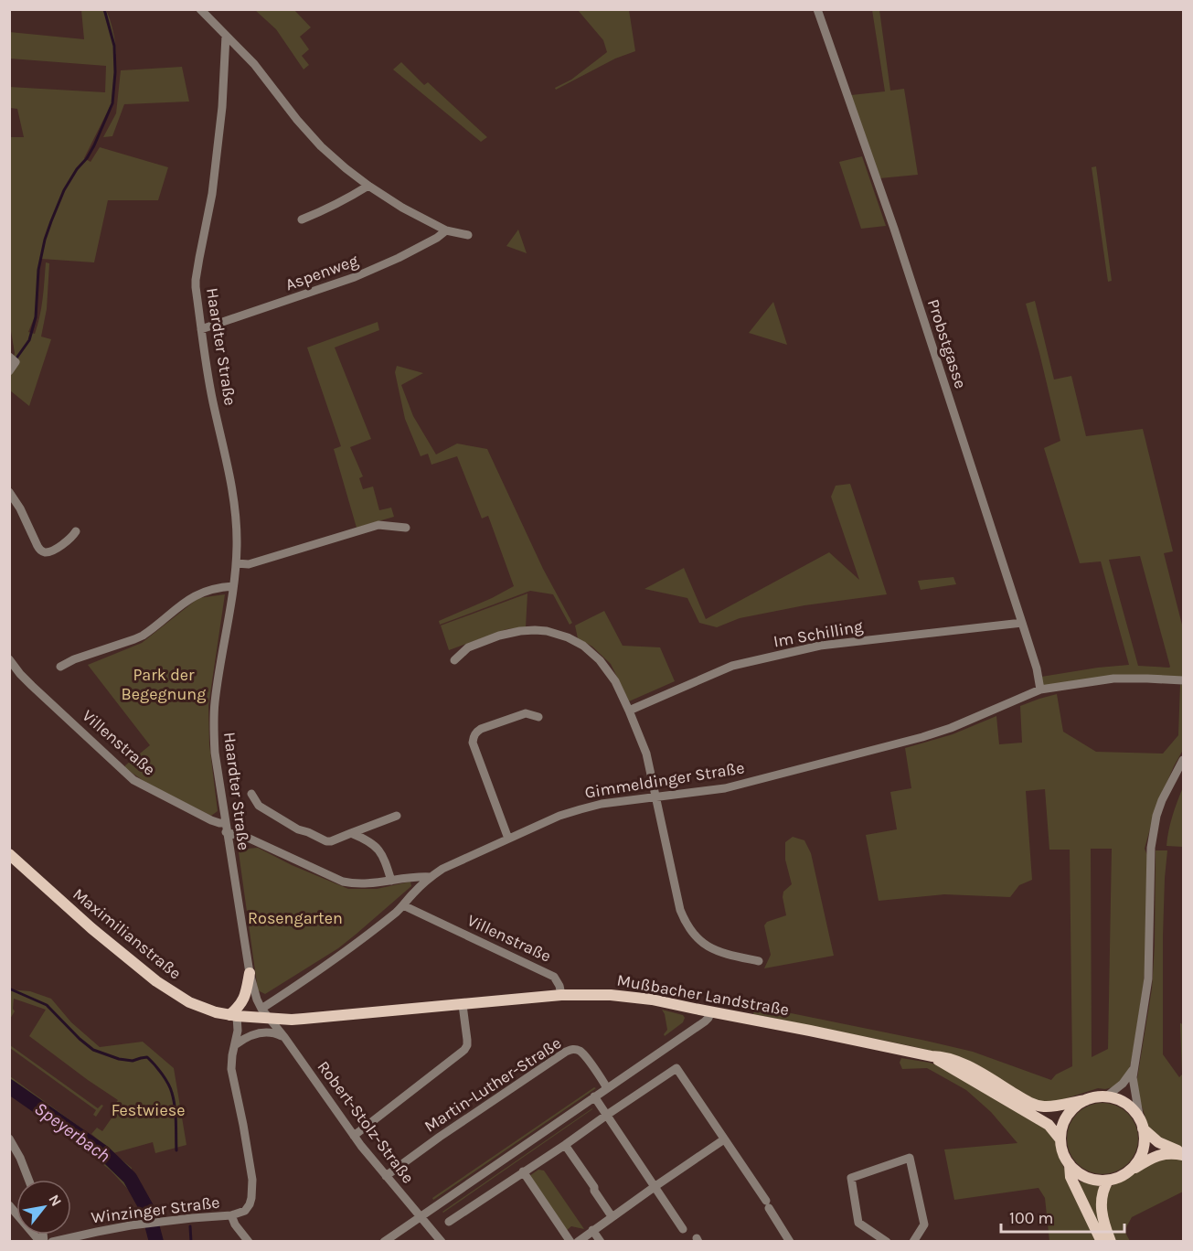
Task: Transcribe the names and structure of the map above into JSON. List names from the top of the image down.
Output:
{
  "streets": {
    "main road": ["Maximilianstraße", "Mußbacher Landstraße"],
    "street": [
      "Aspenweg",
      "Probstgasse",
      "Haardter Straße",
      "Im Schilling",
      "Villenstraße",
      "Gimmeldinger Straße",
      "Martin-Luther-Straße",
      "Robert-Stolz-Straße",
      "Winzinger Straße"
    ]
  },
  "crossings": [
    ["Aspenweg", "Haardter Straße"],
    ["Probstgasse", "Im Schilling"],
    ["Probstgasse", "Gimmeldinger Straße"],
    ["Haardter Straße", "Villenstraße"],
    ["Haardter Straße", "Gimmeldinger Straße"],
    ["Haardter Straße", "Maximilianstraße"],
    ["Haardter Straße", "Mußbacher Landstraße"],
    ["Haardter Straße", "Robert-Stolz-Straße"],
    ["Villenstraße", "Gimmeldinger Straße"],
    ["Villenstraße", "Mußbacher Landstraße"],
    ["Maximilianstraße", "Mußbacher Landstraße"],
    ["Maximilianstraße", "Robert-Stolz-Straße"],
    ["Maximilianstraße", "Winzinger Straße"],
    ["Mußbacher Landstraße", "Robert-Stolz-Straße"],
    ["Martin-Luther-Straße", "Robert-Stolz-Straße"]
  ],
  "water": ["Speyerbach"],
  "parks": ["Park der Begegnung", "Rosengarten", "Festwiese"],
  "scale_bar": "100 m",
  "north": "top right"
}
